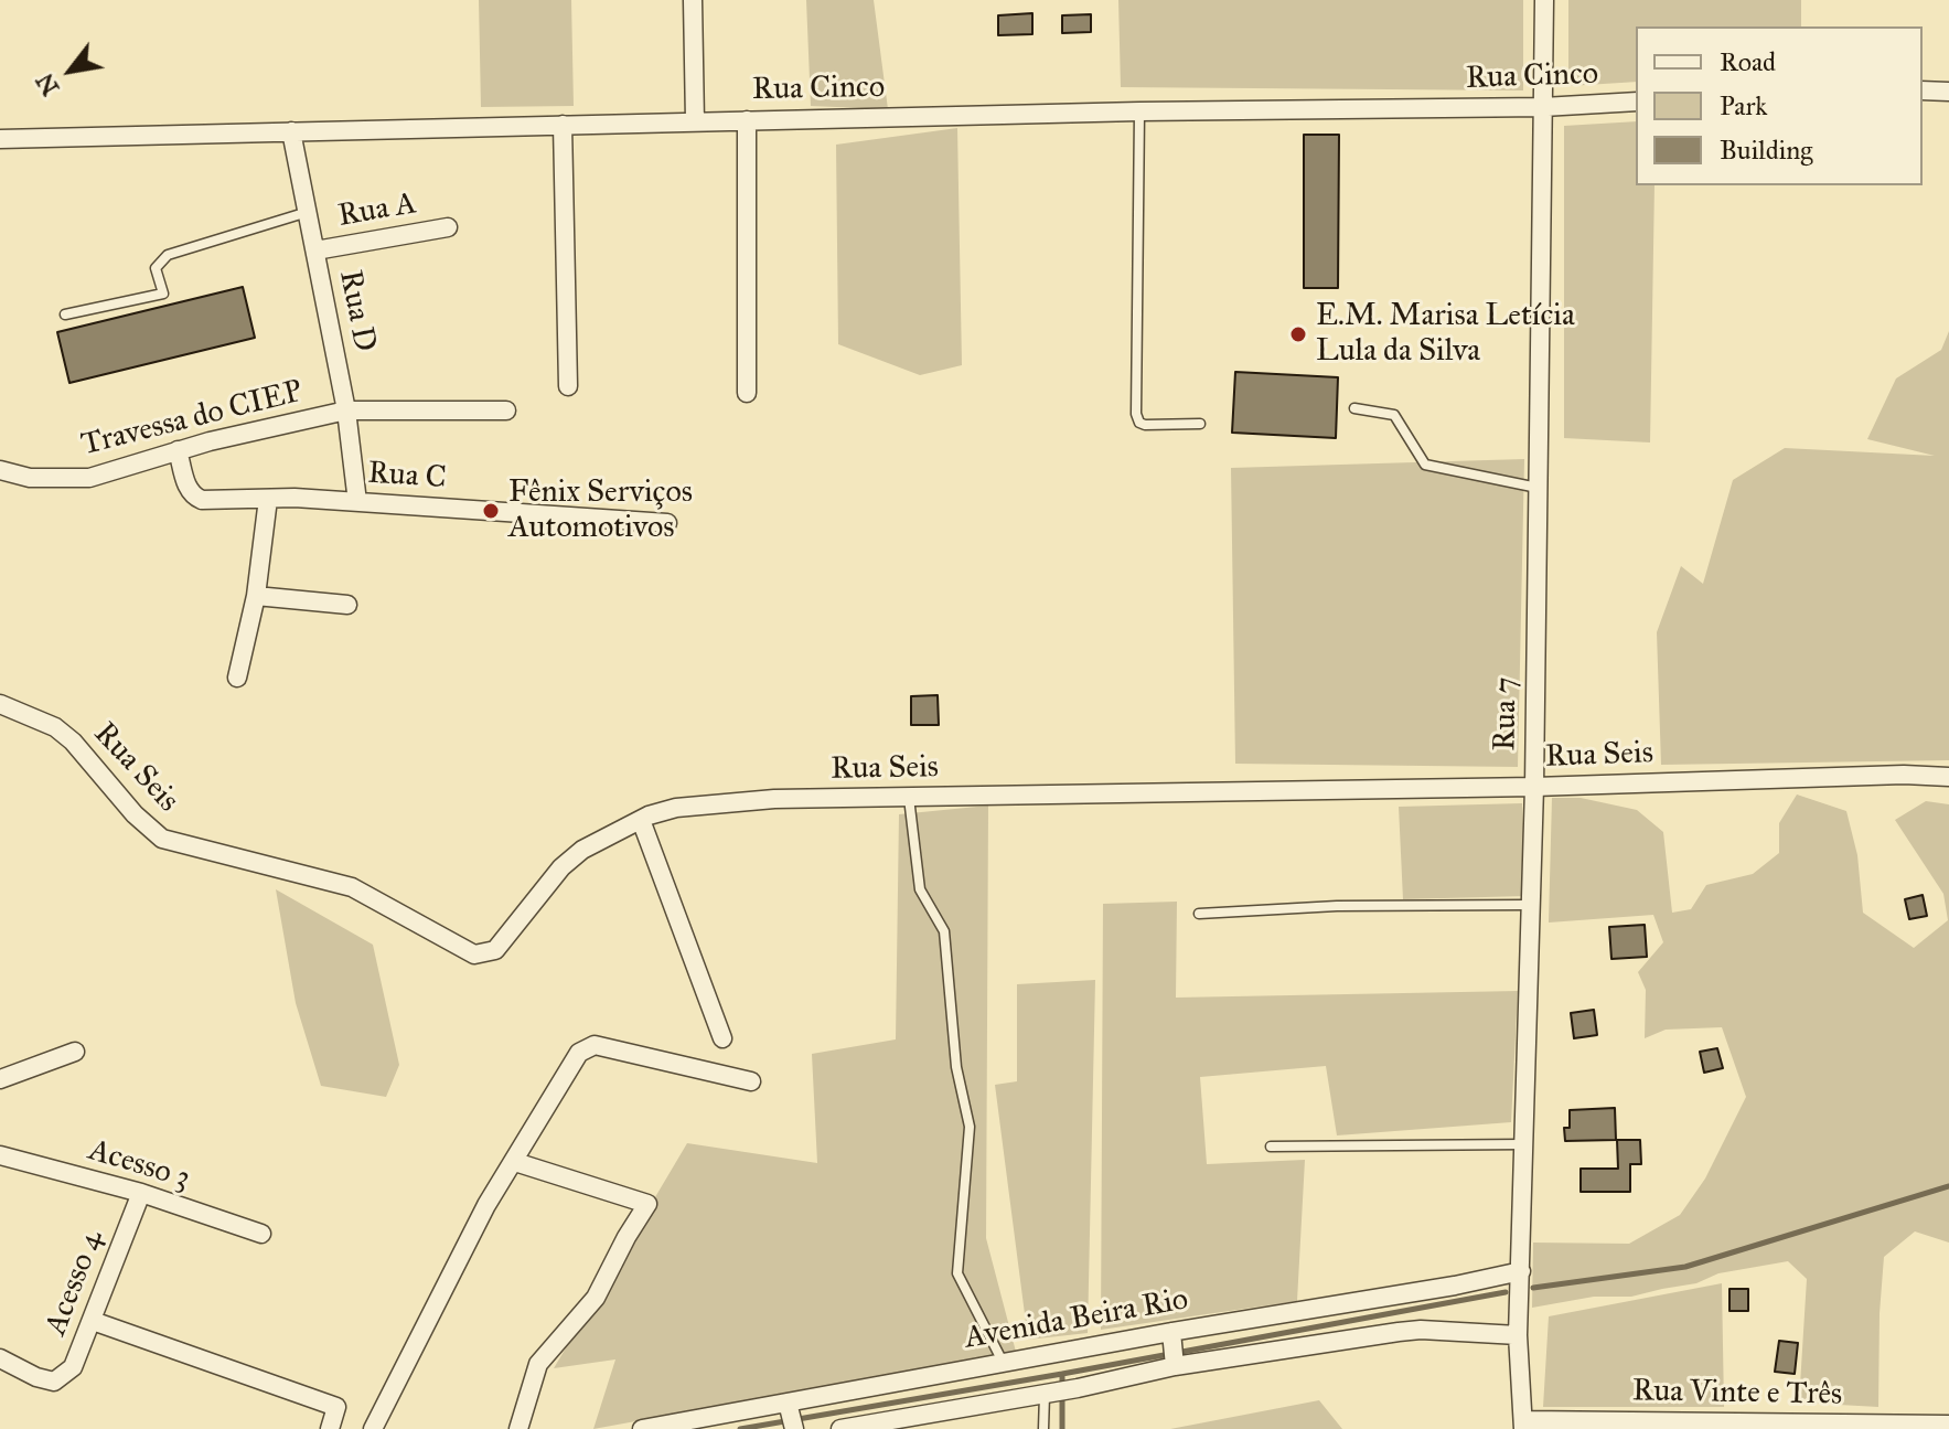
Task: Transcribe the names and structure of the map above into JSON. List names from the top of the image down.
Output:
{
  "streets": {
    "street": [
      "Rua Cinco",
      "Rua A",
      "Rua D",
      "Travessa do CIEP",
      "Rua C",
      "Rua 7",
      "Rua Seis",
      "Acesso 3",
      "Acesso 4",
      "Avenida Beira Rio",
      "Rua Vinte e Três"
    ]
  },
  "crossings": [
    ["Rua Cinco", "Rua D"],
    ["Rua Cinco", "Rua 7"],
    ["Rua A", "Rua D"],
    ["Rua D", "Travessa do CIEP"],
    ["Rua D", "Rua C"],
    ["Travessa do CIEP", "Rua C"],
    ["Rua 7", "Rua Seis"],
    ["Rua 7", "Avenida Beira Rio"],
    ["Rua 7", "Rua Vinte e Três"],
    ["Acesso 3", "Acesso 4"]
  ],
  "places": ["E.M. Marisa Letícia Lula da Silva", "Fênix Serviços Automotivos"],
  "legend": ["Road", "Park", "Building"],
  "north": "bottom left"
}
